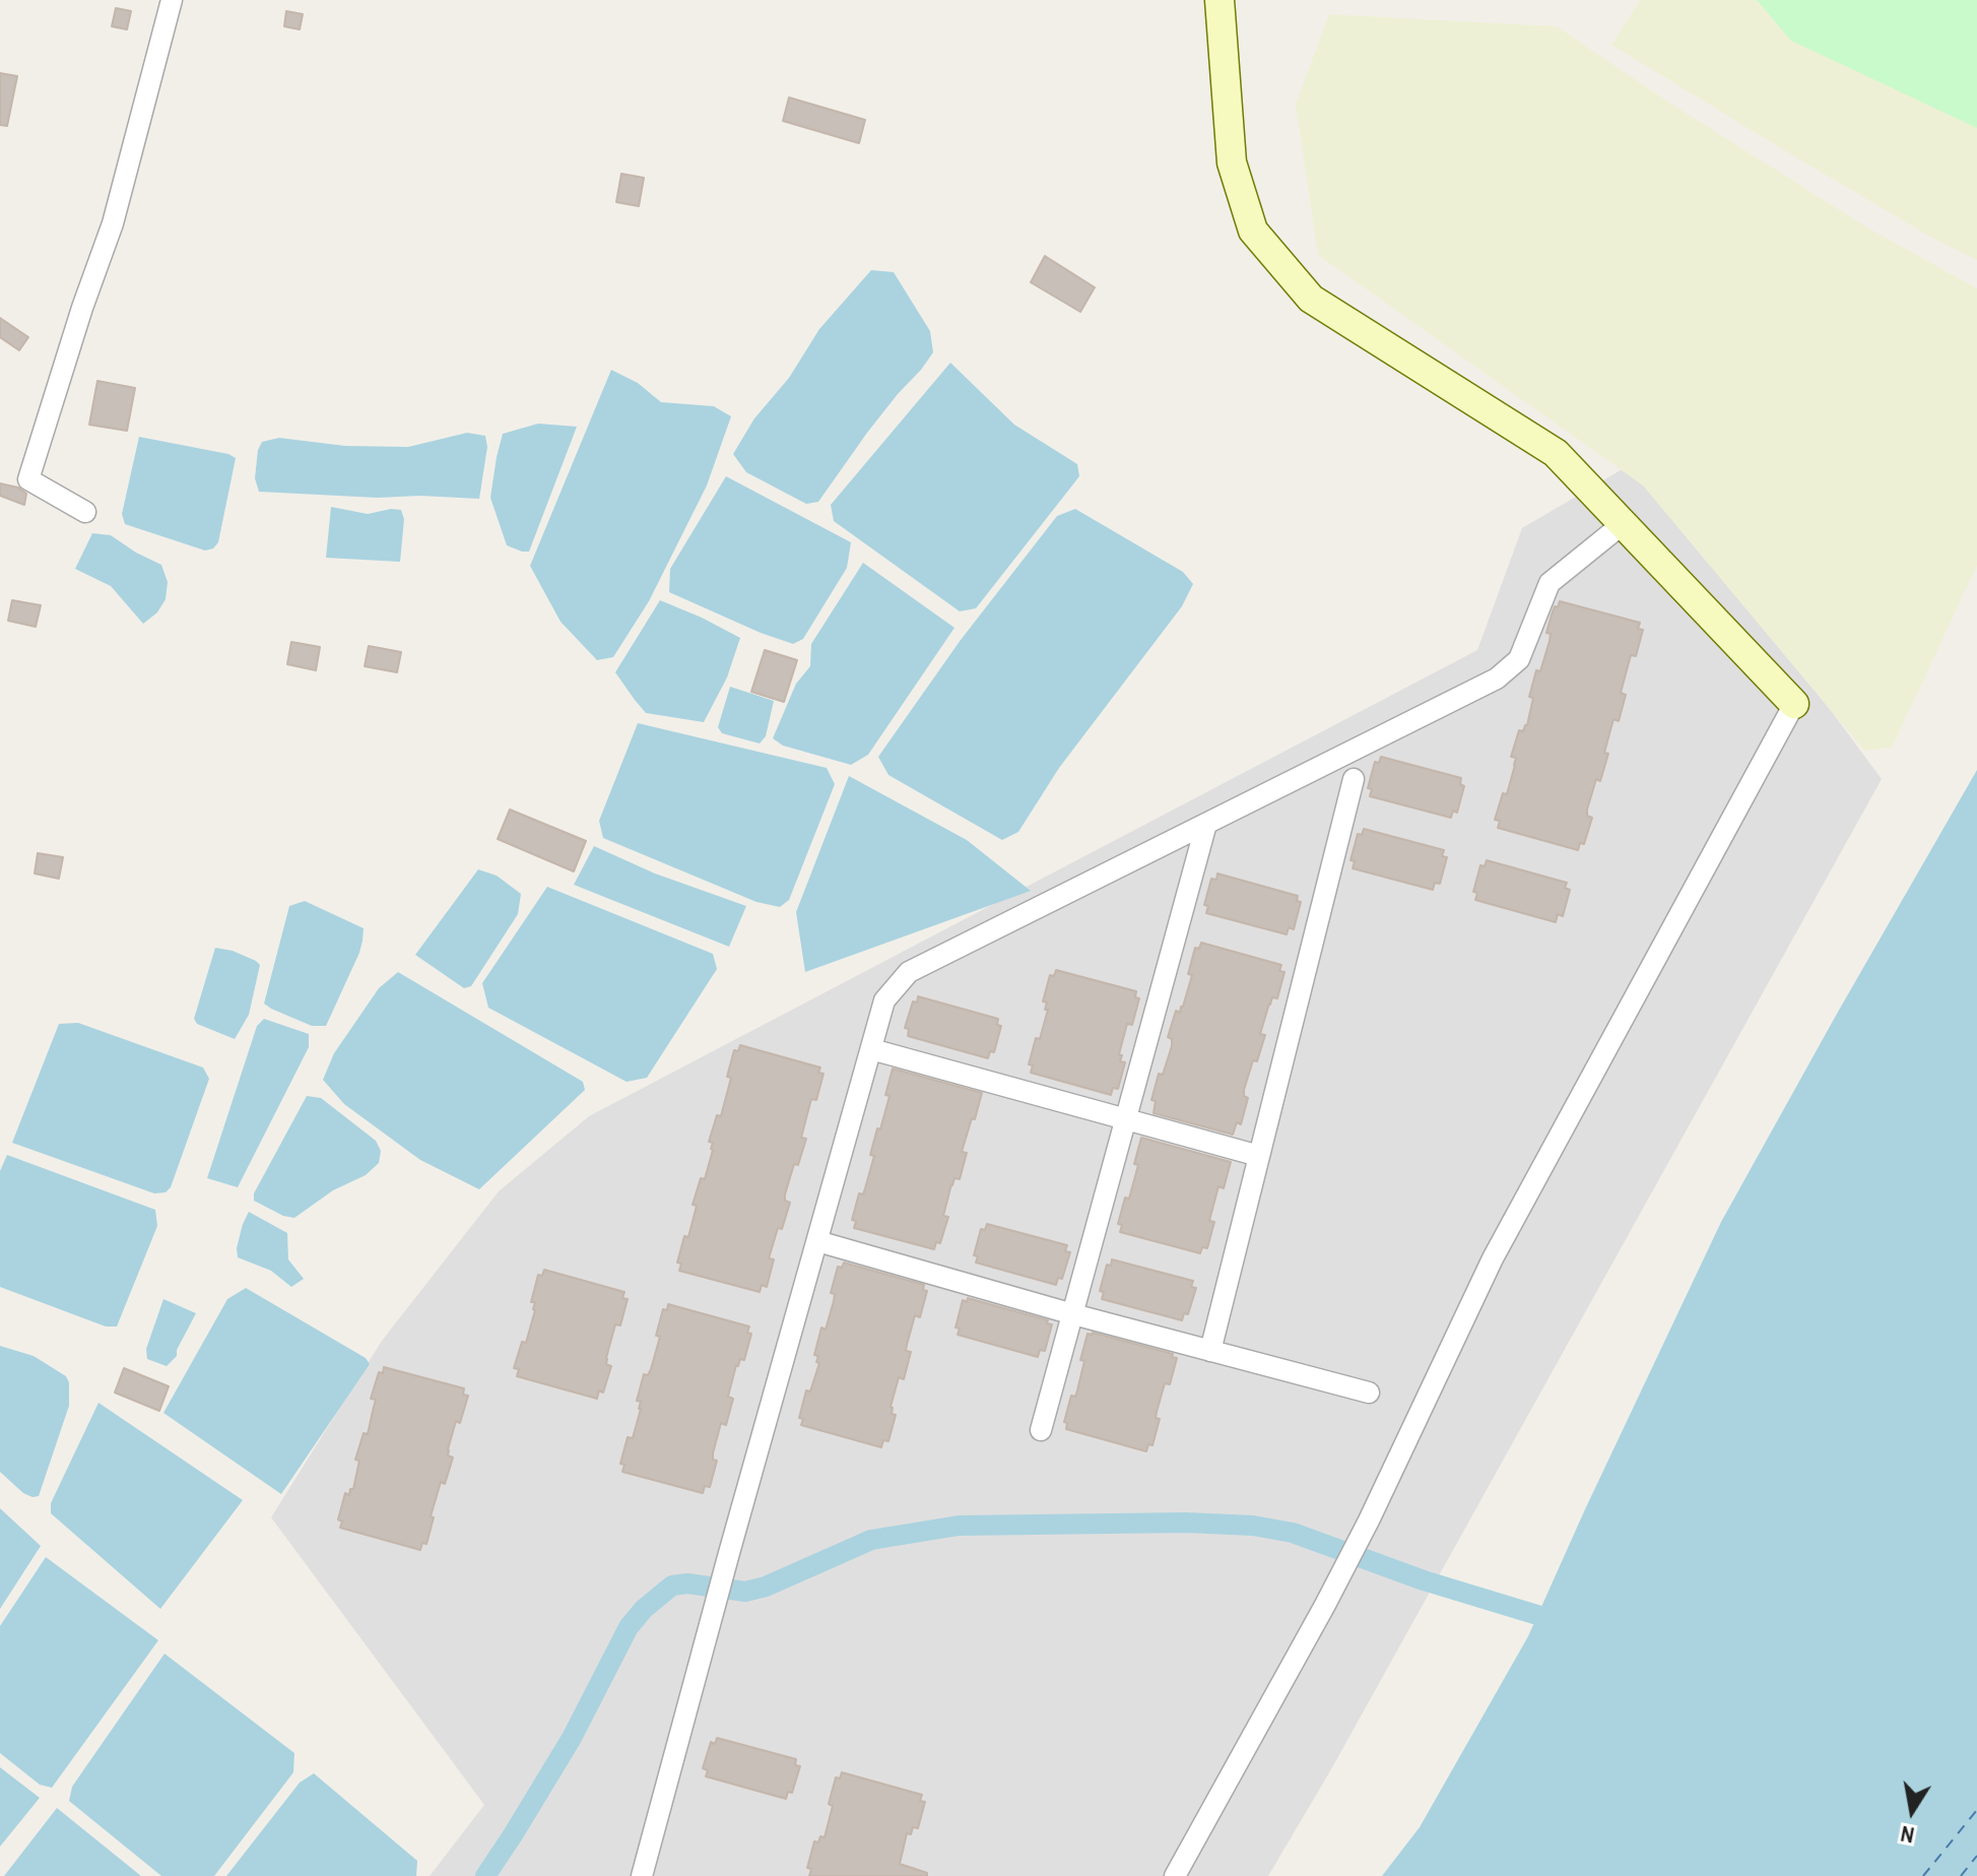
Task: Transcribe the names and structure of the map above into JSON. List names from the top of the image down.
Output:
{
  "north": "bottom"
}
